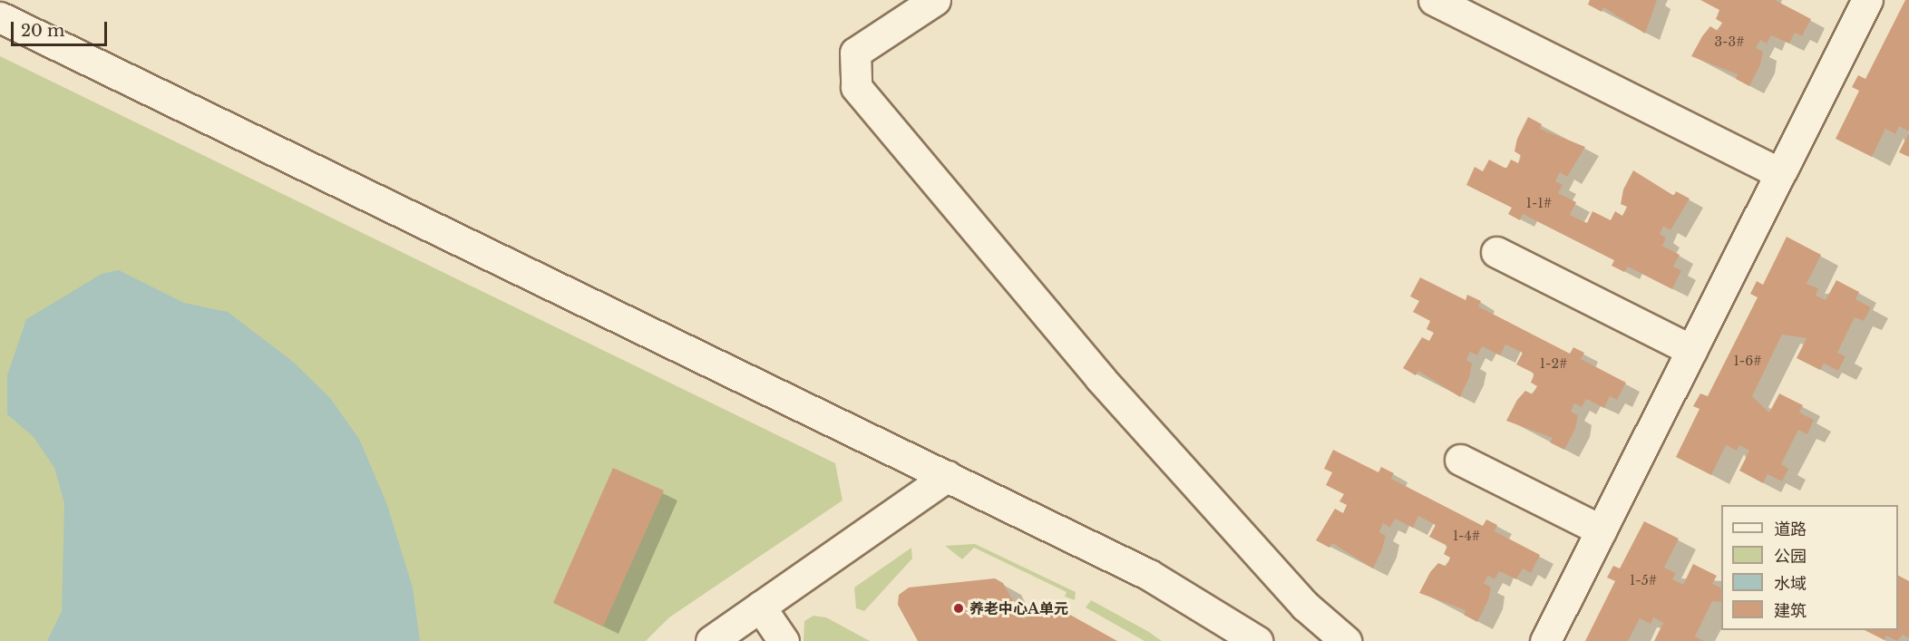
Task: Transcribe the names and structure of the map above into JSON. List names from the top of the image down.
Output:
{
  "places": ["养老中心A单元"],
  "house_numbers": [
    "3-3#",
    "1-1#",
    "1-6#",
    "1-2#",
    "1-4#",
    "1-5#"
  ],
  "legend": [
    "道路",
    "公园",
    "水域",
    "建筑"
  ],
  "scale_bar": "20 m"
}
